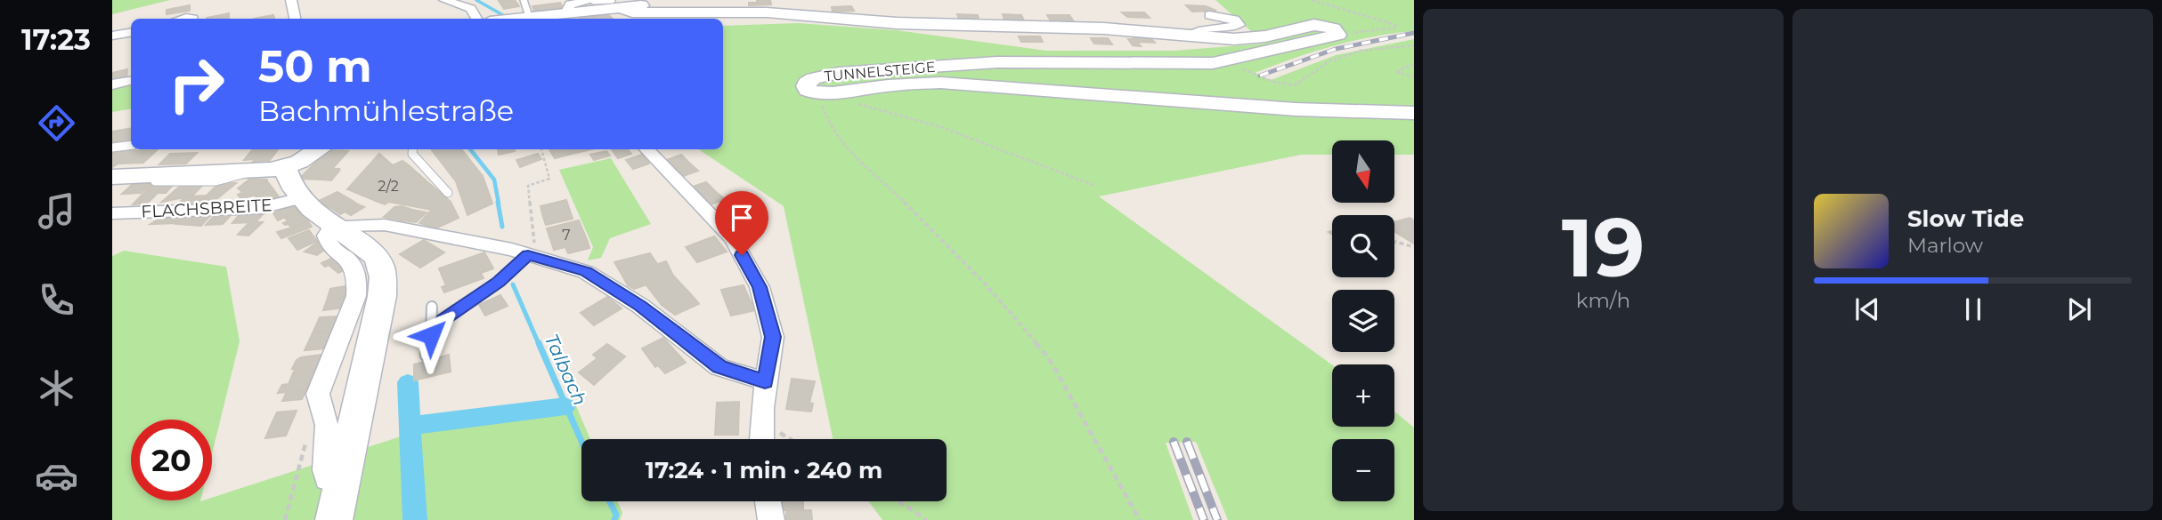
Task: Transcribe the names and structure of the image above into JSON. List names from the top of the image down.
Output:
{
  "streets": {
    "street": ["TUNNELSTEIGE", "FLACHSBREITE"]
  },
  "water": ["Talbach"],
  "house_numbers": ["2/2", "7"],
  "north": "bottom",
  "page": {
    "tabs": "17:23",
    "tile": ["19", "km/h"],
    "turn": ["50 m", "Bachmühlestraße"],
    "map_buttons": ["+", "−"],
    "song": ["Slow Tide", "Marlow"],
    "limit": "20",
    "trip": "17:24 · 1 min · 240 m"
  }
}
